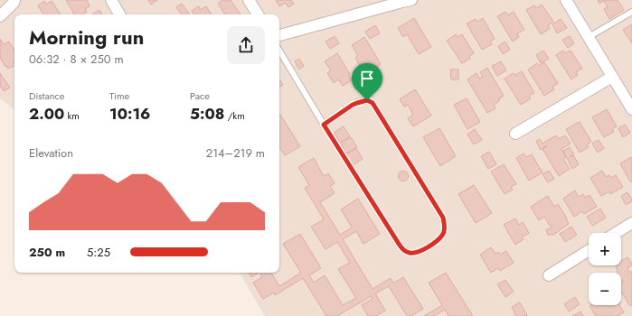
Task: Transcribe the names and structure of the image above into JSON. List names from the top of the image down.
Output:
{
  "page": {
    "heading": ["Morning run", "06:32 · 8 × 250 m"],
    "stats": [
      ["Distance", "2.00 km"],
      ["Time", "10:16"],
      ["Pace", "5:08 /km"]
    ],
    "chart": ["Elevation", "214–219 m"],
    "map_buttons": ["+", "−"],
    "list": [
      {
        "name": "250 m",
        "note": "5:25"
      }
    ]
  }
}
